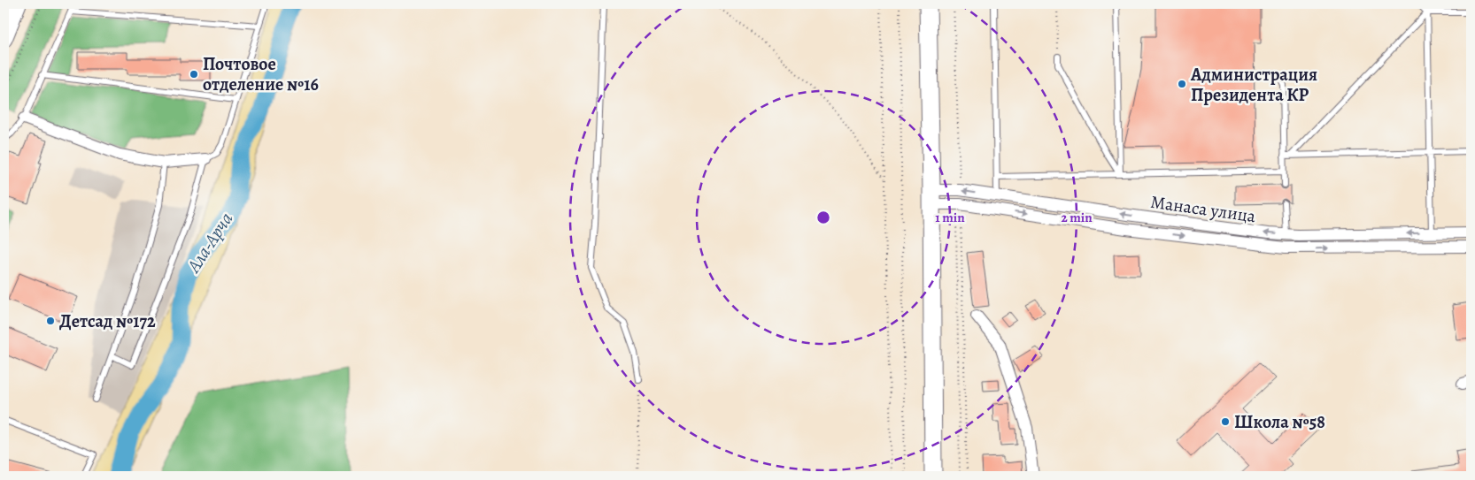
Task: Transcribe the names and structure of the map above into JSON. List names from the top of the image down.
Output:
{
  "streets": {
    "street": ["Манаса улица"]
  },
  "water": ["Ала-Арча"],
  "places": [
    "Почтовое отделение №16",
    "Администрация Президента КР",
    "Детсад №172",
    "Школа №58"
  ],
  "rings": ["1 min", "2 min"]
}
